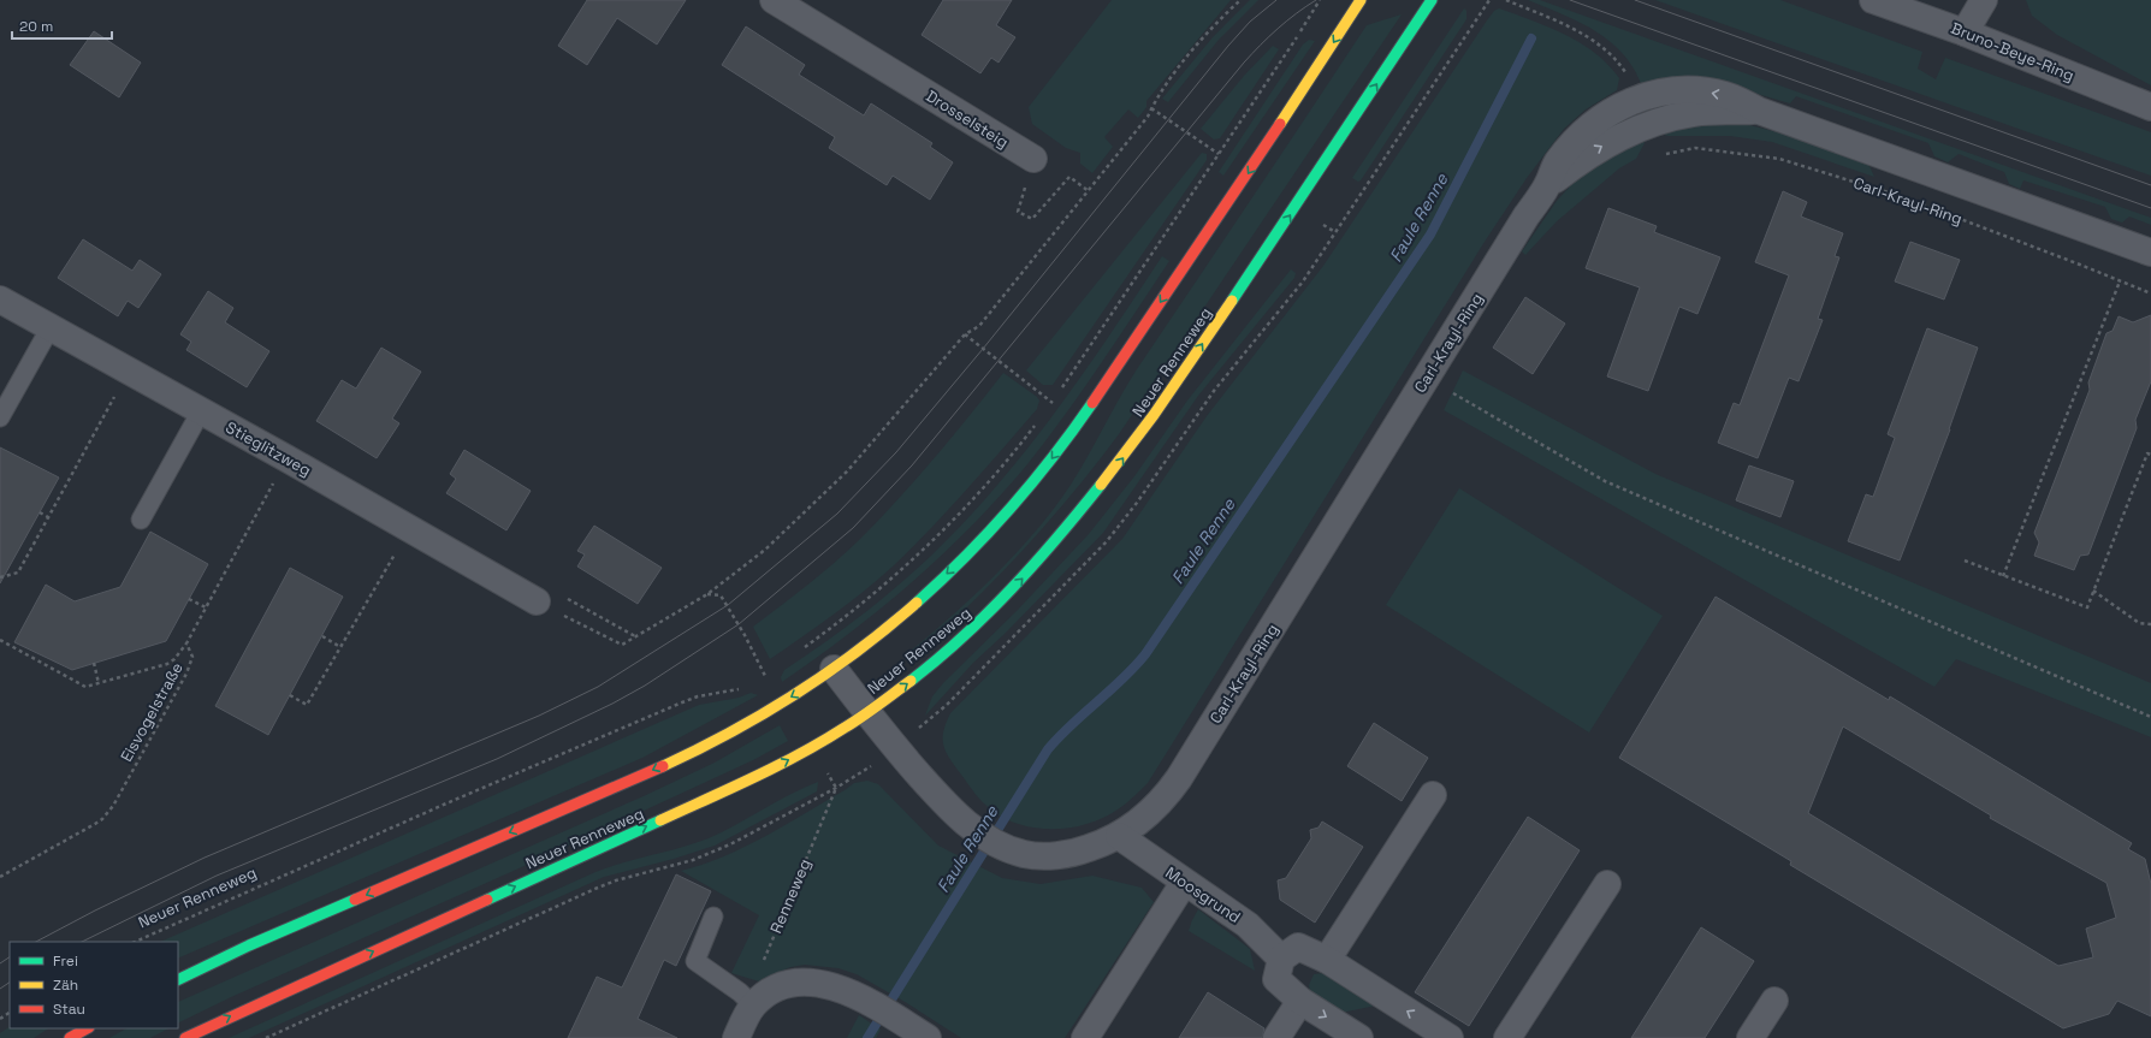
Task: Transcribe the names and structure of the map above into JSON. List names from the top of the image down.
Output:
{
  "streets": {
    "main road": ["Neuer Renneweg"],
    "street": [
      "Bruno-Beye-Ring",
      "Drosselsteig",
      "Carl-Krayl-Ring",
      "Stieglitzweg",
      "Moosgrund"
    ],
    "path": ["Eisvogelstraße", "Renneweg"]
  },
  "crossings": [
    ["Carl-Krayl-Ring", "Neuer Renneweg"],
    ["Carl-Krayl-Ring", "Moosgrund"],
    ["Stieglitzweg", "Eisvogelstraße"]
  ],
  "water": ["Faule Renne"],
  "legend": ["Frei", "Zäh", "Stau"],
  "scale_bar": "20 m"
}
